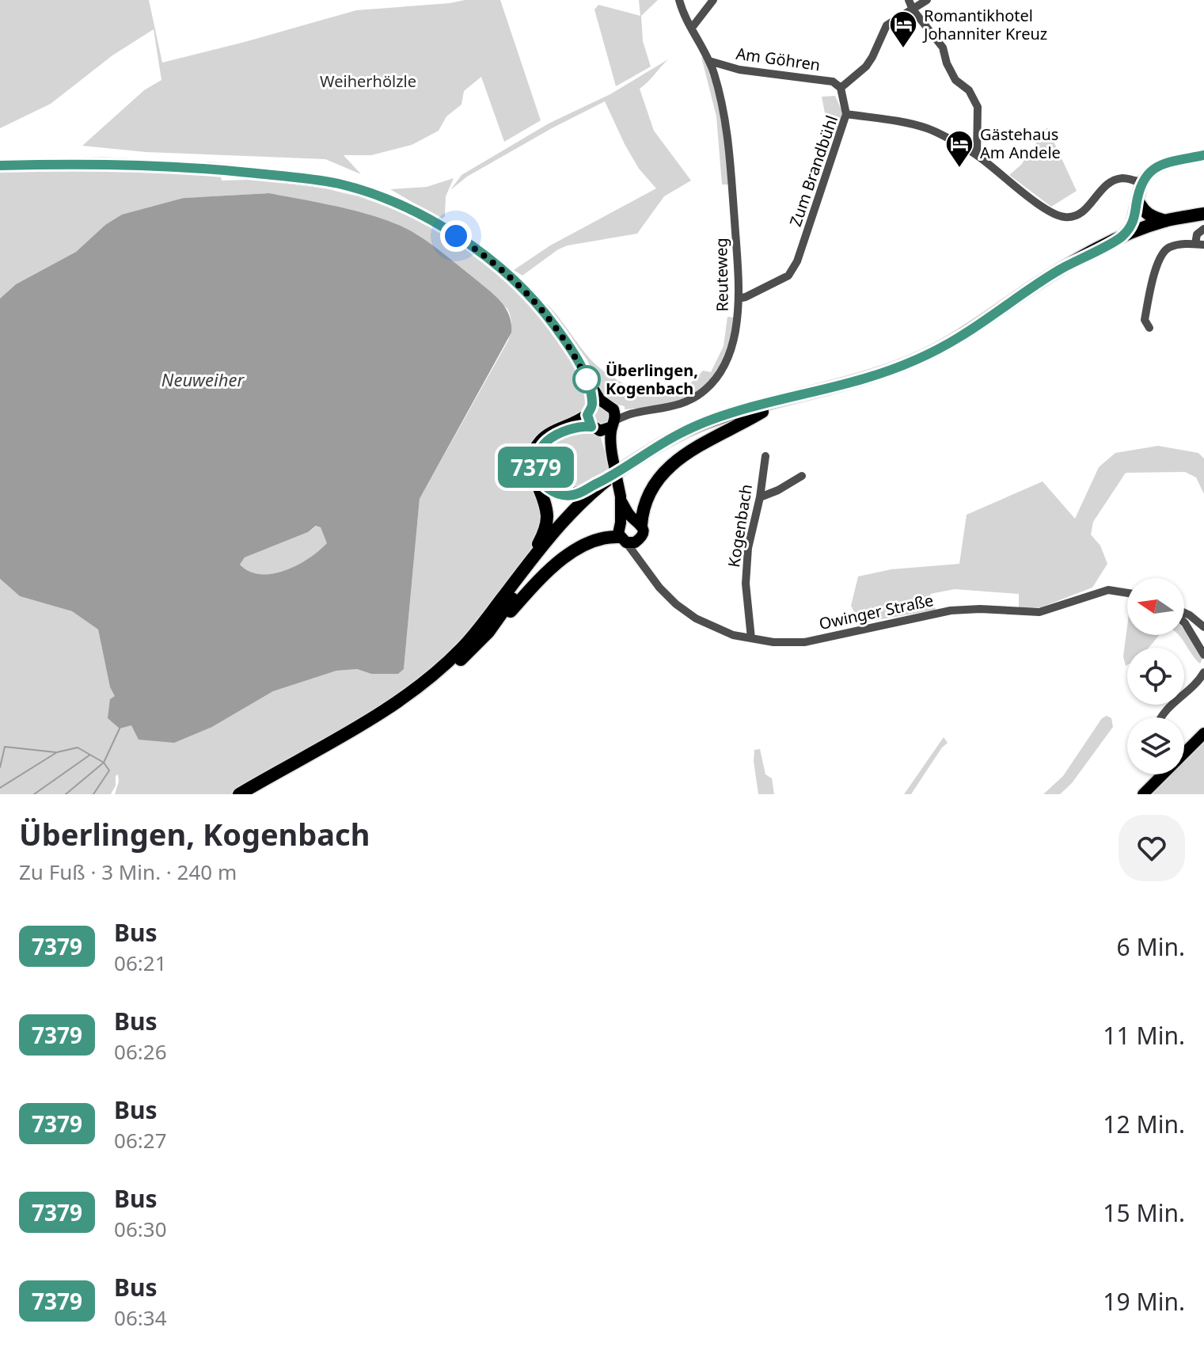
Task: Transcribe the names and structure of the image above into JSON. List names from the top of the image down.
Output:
{
  "streets": {
    "street": [
      "Am Göhren",
      "Zum Brandbühl",
      "Reuteweg",
      "Kogenbach",
      "Owinger Straße"
    ]
  },
  "crossings": [
    ["Am Göhren", "Reuteweg"],
    ["Zum Brandbühl", "Reuteweg"],
    ["Kogenbach", "Owinger Straße"]
  ],
  "water": ["Neuweiher"],
  "parks": ["Weiherhölzle"],
  "places": {
    "hotel": ["Romantikhotel Johanniter Kreuz", "Gästehaus Am Andele"],
    "other": ["Überlingen, Kogenbach"]
  },
  "lines": ["bus line 7379"],
  "north": "left",
  "page": {
    "on_map": "7379",
    "heading": ["Überlingen, Kogenbach", "Zu Fuß · 3 Min. · 240 m"],
    "list": [
      {
        "mark": "7379",
        "name": "Bus",
        "note": "06:21",
        "value": "6 Min."
      },
      {
        "mark": "7379",
        "name": "Bus",
        "note": "06:26",
        "value": "11 Min."
      },
      {
        "mark": "7379",
        "name": "Bus",
        "note": "06:27",
        "value": "12 Min."
      },
      {
        "mark": "7379",
        "name": "Bus",
        "note": "06:30",
        "value": "15 Min."
      },
      {
        "mark": "7379",
        "name": "Bus",
        "note": "06:34",
        "value": "19 Min."
      }
    ]
  }
}
